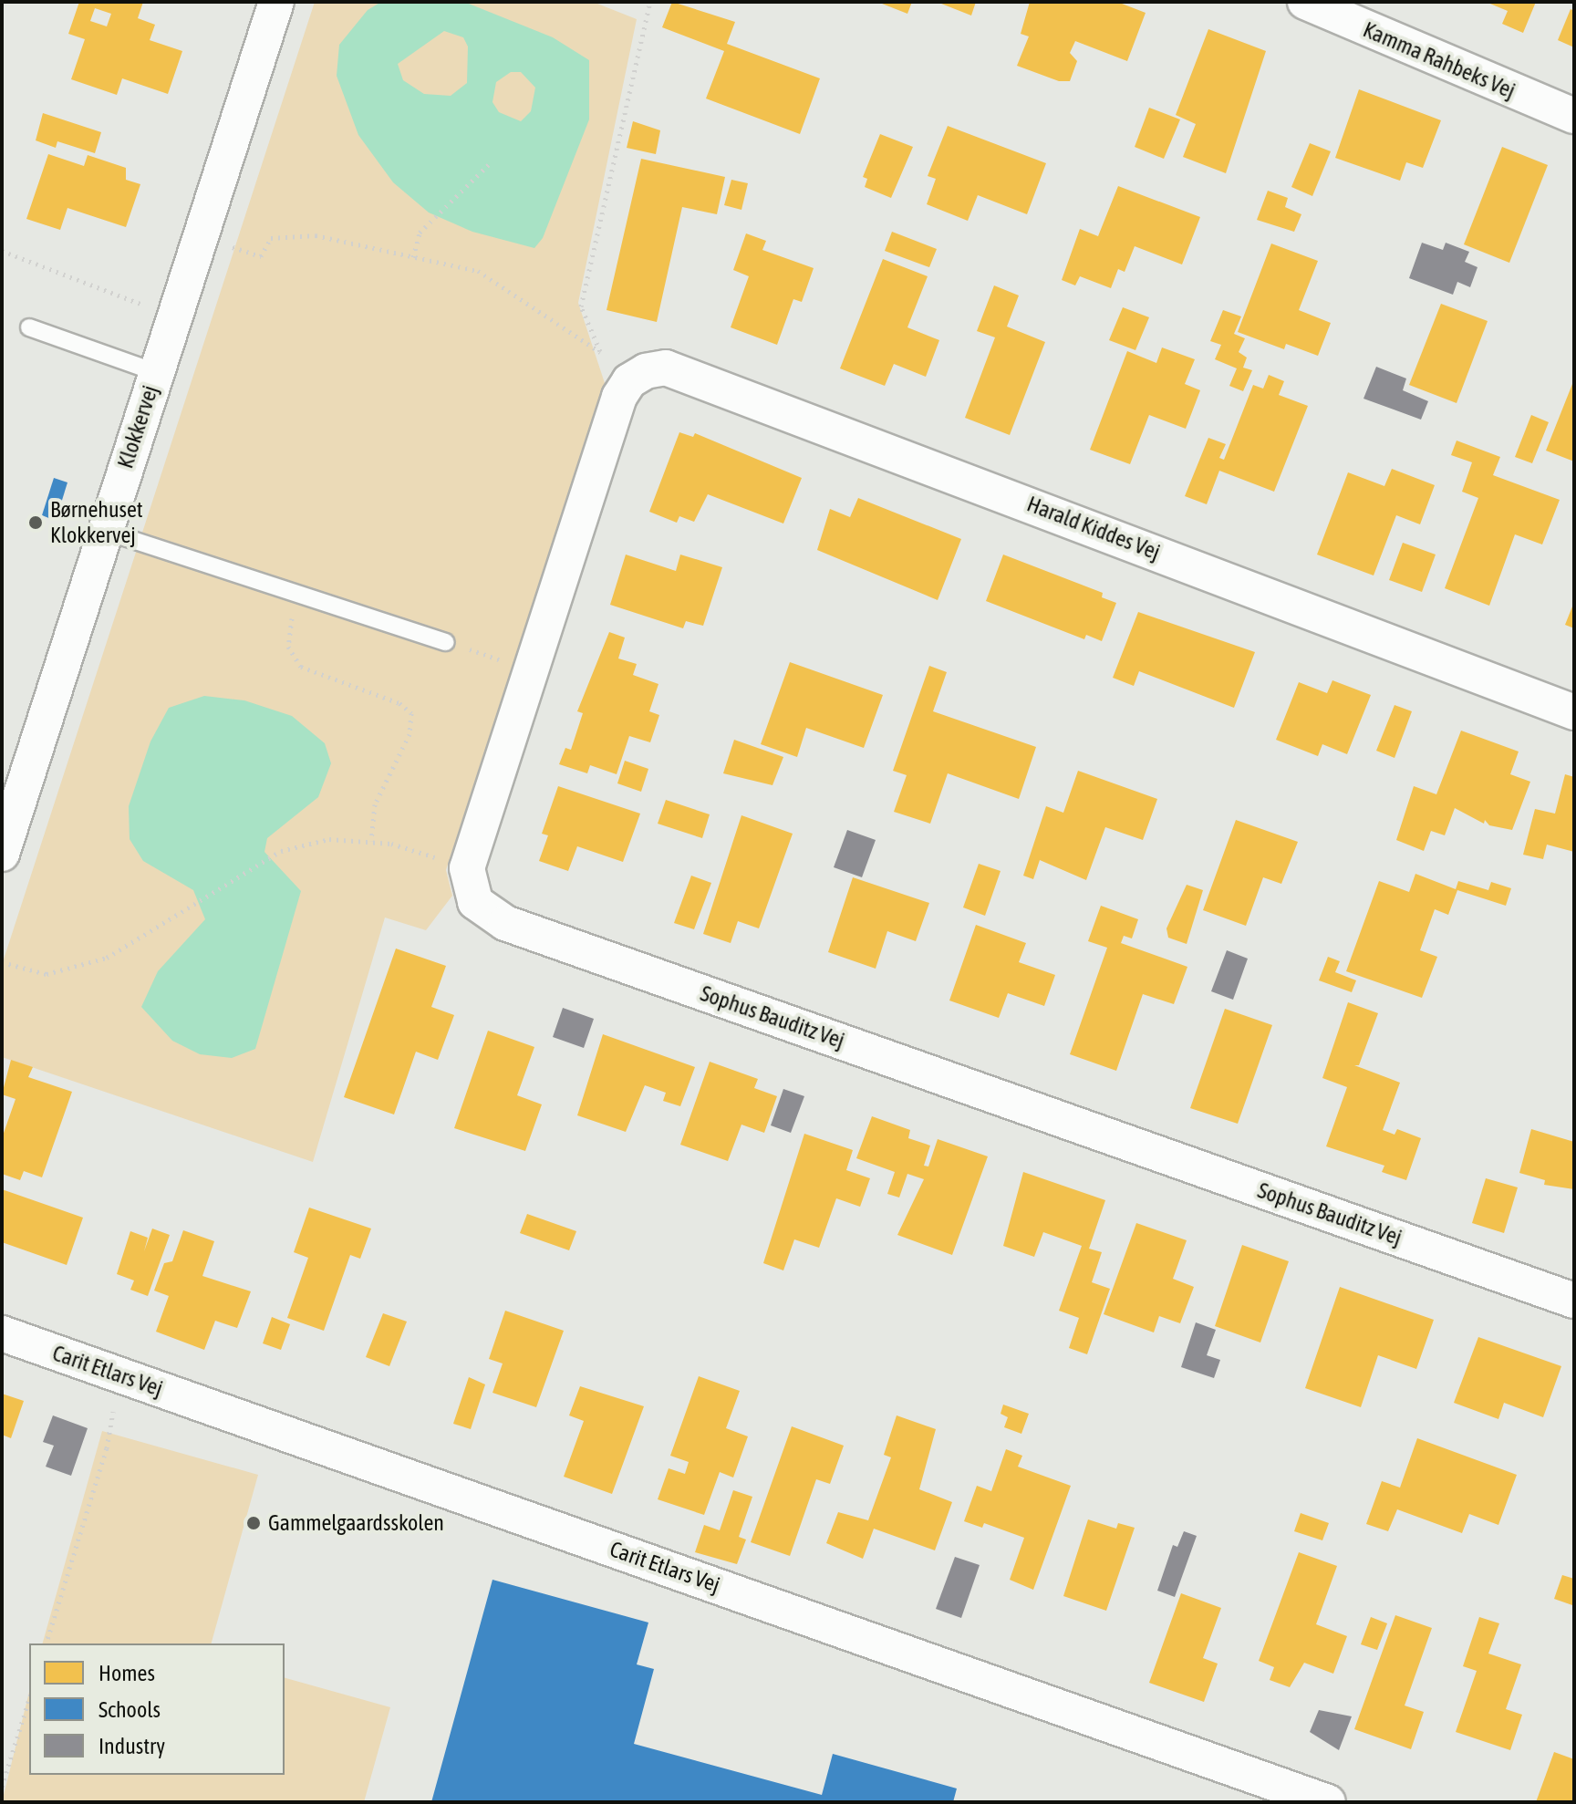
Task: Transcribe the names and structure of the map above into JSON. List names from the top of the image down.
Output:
{
  "streets": {
    "street": [
      "Kamma Rahbeks Vej",
      "Klokkervej",
      "Harald Kiddes Vej",
      "Sophus Bauditz Vej",
      "Carit Etlars Vej"
    ]
  },
  "places": ["Børnehuset Klokkervej", "Gammelgaardsskolen"],
  "legend": ["Homes", "Schools", "Industry"]
}
